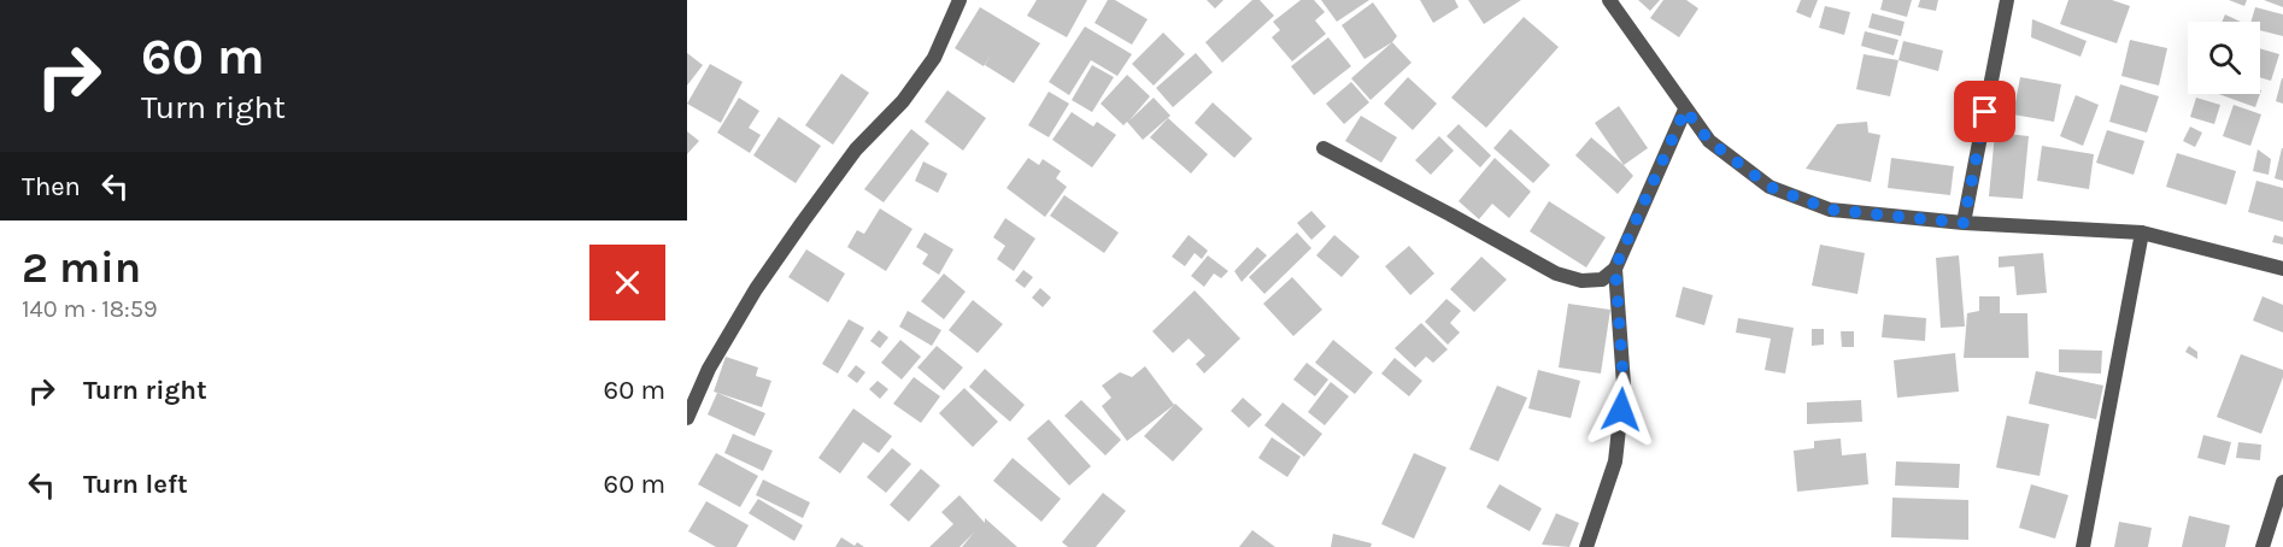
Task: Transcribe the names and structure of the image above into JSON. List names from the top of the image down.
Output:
{
  "page": {
    "turn": ["60 m", "Turn right"],
    "then": "Then",
    "heading": ["2 min", "140 m · 18:59"],
    "list": [
      {
        "name": "Turn right",
        "value": "60 m"
      },
      {
        "name": "Turn left",
        "value": "60 m"
      }
    ]
  }
}
